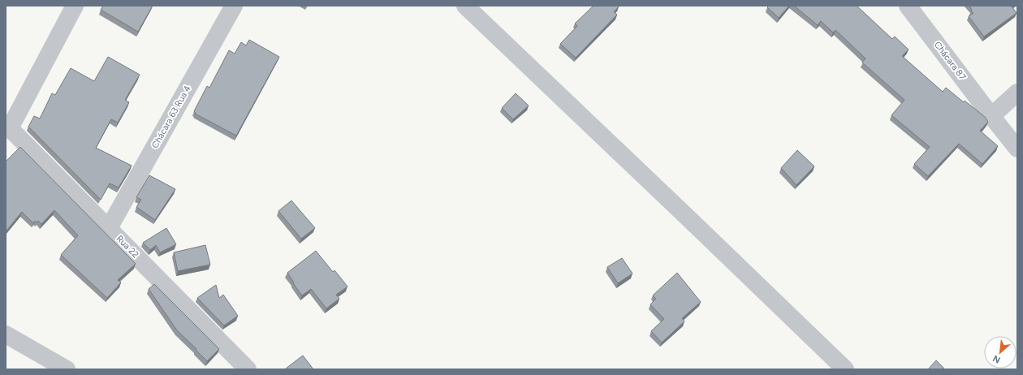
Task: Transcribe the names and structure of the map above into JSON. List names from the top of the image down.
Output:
{
  "streets": {
    "street": ["Chácara 87", "Chácara 63 Rua 4", "Rua 22"]
  },
  "crossings": [
    ["Chácara 63 Rua 4", "Rua 22"]
  ],
  "north": "bottom left"
}
